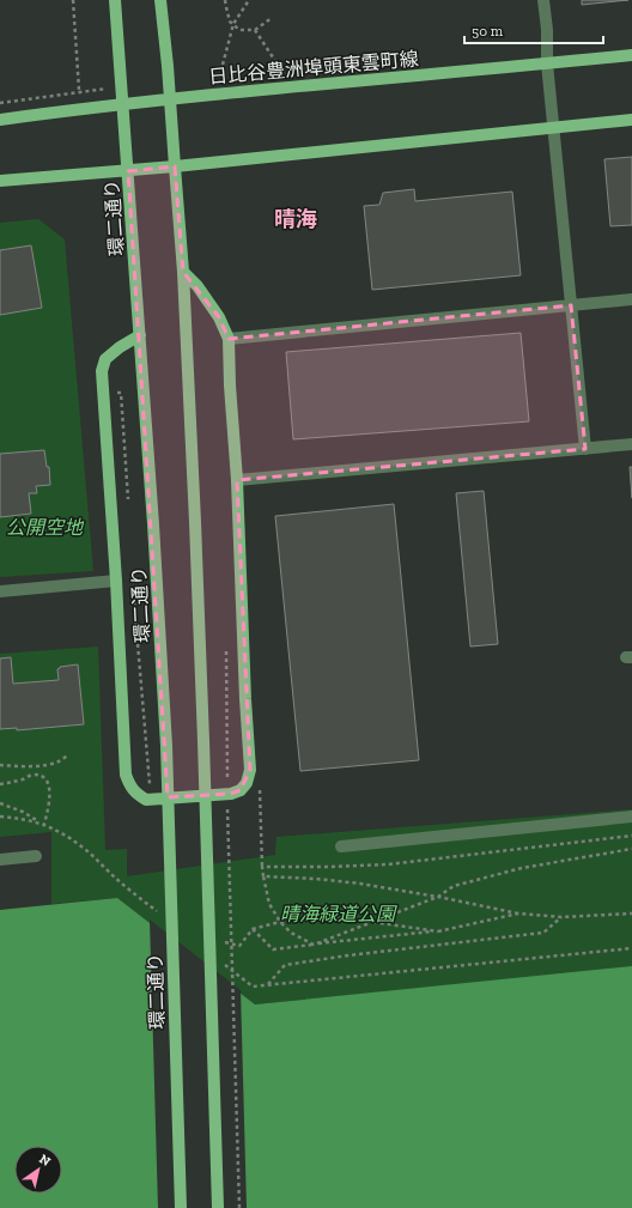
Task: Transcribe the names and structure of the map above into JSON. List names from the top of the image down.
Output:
{
  "streets": {
    "main road": ["日比谷豊洲埠頭東雲町線", "環二通り"]
  },
  "crossings": [
    ["日比谷豊洲埠頭東雲町線", "環二通り"]
  ],
  "districts": ["晴海"],
  "parks": ["公開空地", "晴海緑道公園"],
  "scale_bar": "50 m",
  "north": "top right"
}
